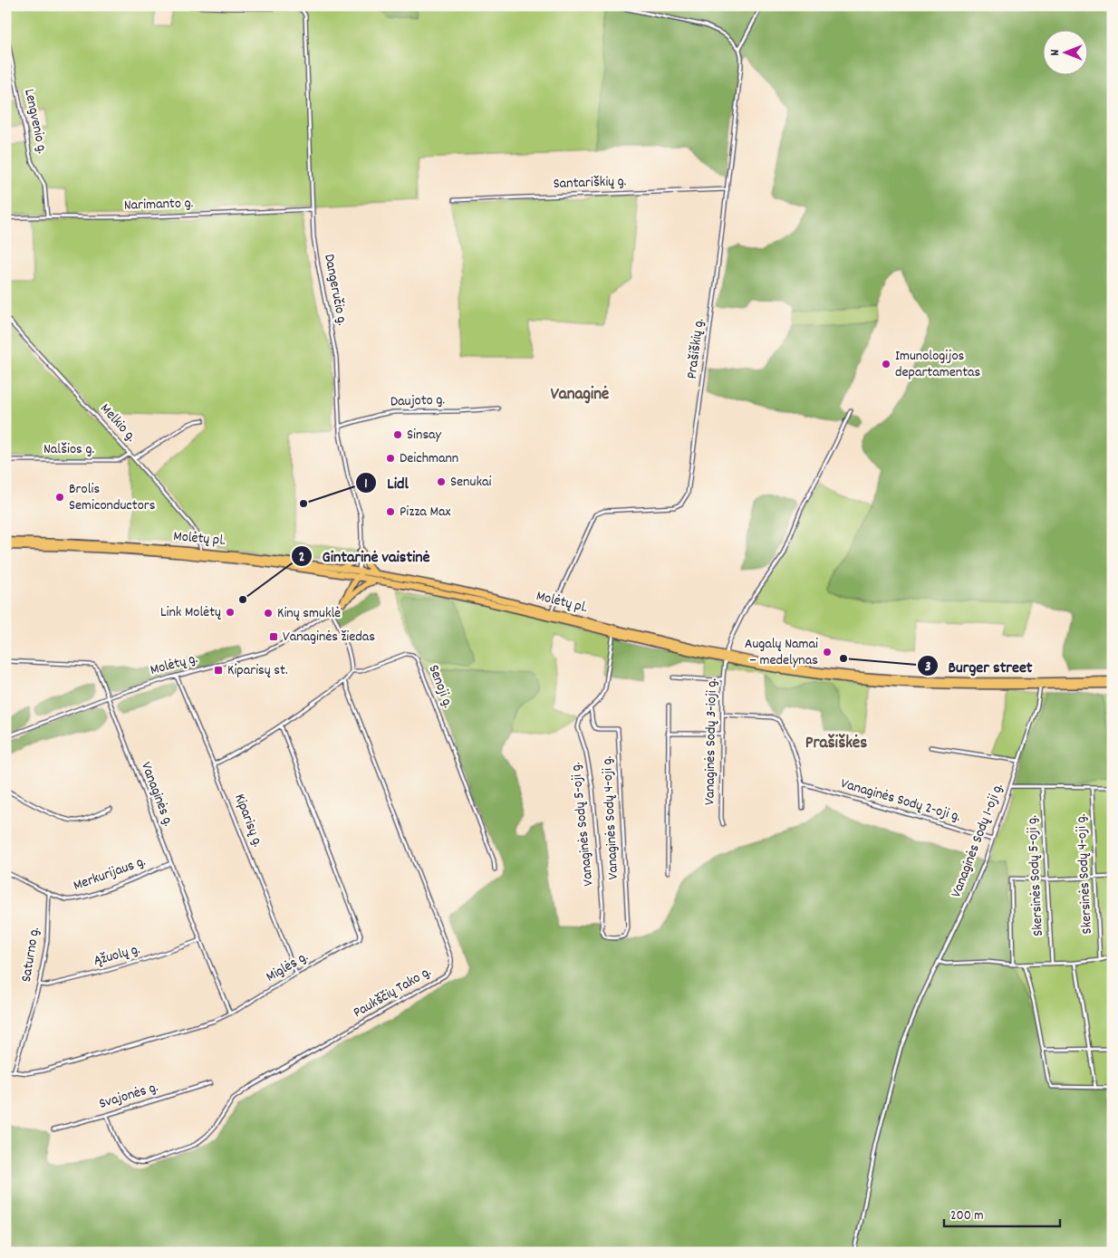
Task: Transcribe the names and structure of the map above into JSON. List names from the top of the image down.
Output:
{
  "streets": {
    "highway": ["Molėtų pl."],
    "street": [
      "Lengvenio g.",
      "Santariškių g.",
      "Narimanto g.",
      "Dangeručio g.",
      "Prašiškių g.",
      "Daujoto g.",
      "Melkio g.",
      "Nalšios g.",
      "Molėtų g.",
      "Senoji g.",
      "Vanaginės Sodų 3-ioji g.",
      "Vanaginės g.",
      "Vanaginės Sodų 2-oji g.",
      "Vanaginės Sodų 4-oji g.",
      "Kiparisų g.",
      "Vanaginės Sodų 5-oji g.",
      "Vanaginės Sodų 1-oji g.",
      "Merkurijaus g.",
      "Skersinės Sodų 4-oji g.",
      "Skersinės Sodų 5-oji g.",
      "Saturno g.",
      "Ąžuolų g.",
      "Miglės g.",
      "Paukščių Tako g.",
      "Svajonės g."
    ]
  },
  "crossings": [
    ["Lengvenio g.", "Narimanto g."],
    ["Santariškių g.", "Prašiškių g."],
    ["Narimanto g.", "Dangeručio g."],
    ["Dangeručio g.", "Daujoto g."],
    ["Dangeručio g.", "Molėtų pl."],
    ["Prašiškių g.", "Molėtų pl."],
    ["Melkio g.", "Nalšios g."],
    ["Melkio g.", "Molėtų pl."],
    ["Molėtų pl.", "Vanaginės Sodų 3-ioji g."],
    ["Molėtų pl.", "Vanaginės Sodų 5-oji g."],
    ["Molėtų pl.", "Vanaginės Sodų 1-oji g."],
    ["Molėtų g.", "Vanaginės g."],
    ["Molėtų g.", "Kiparisų g."],
    ["Vanaginės g.", "Merkurijaus g."],
    ["Vanaginės g.", "Ąžuolų g."],
    ["Vanaginės g.", "Miglės g."],
    ["Vanaginės Sodų 2-oji g.", "Vanaginės Sodų 1-oji g."],
    ["Vanaginės Sodų 4-oji g.", "Vanaginės Sodų 5-oji g."],
    ["Kiparisų g.", "Miglės g."],
    ["Merkurijaus g.", "Saturno g."],
    ["Saturno g.", "Ąžuolų g."],
    ["Saturno g.", "Miglės g."],
    ["Paukščių Tako g.", "Svajonės g."]
  ],
  "districts": ["Vanaginė", "Prašiškės"],
  "places": {
    "other": [
      "Imunologijos departamentas",
      "Sinsay",
      "Deichmann",
      "Senukai",
      "Brolis Semiconductors",
      "Lidl",
      "Pizza Max",
      "Gintarinė vaistinė",
      "Link Molėtų",
      "Kinų smuklė",
      "Augalų Namai – medelynas",
      "Burger street"
    ],
    "transit": ["Vanaginės žiedas", "Kiparisų st."]
  },
  "scale_bar": "200 m",
  "north": "left"
}
